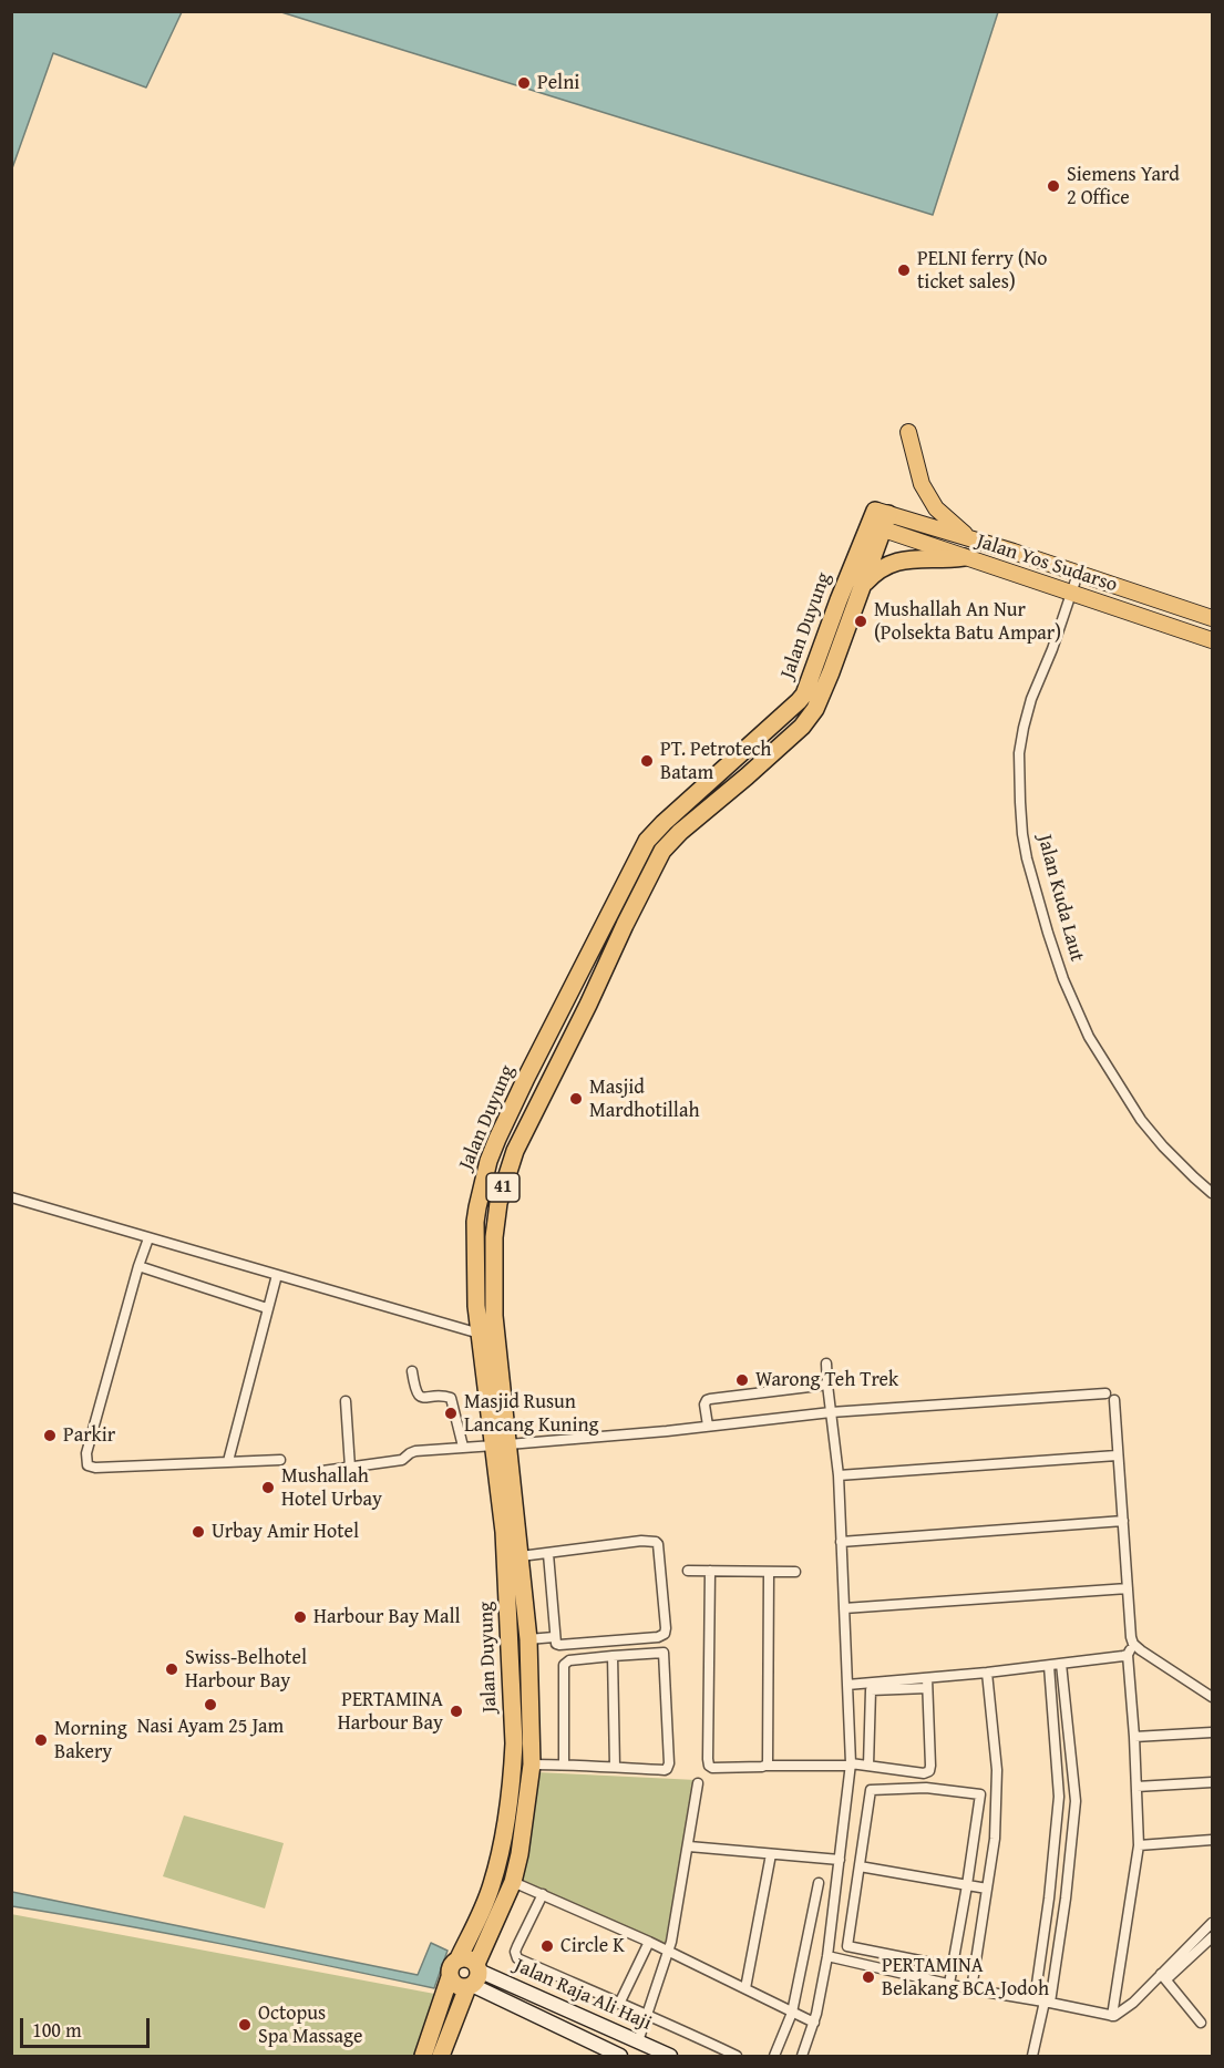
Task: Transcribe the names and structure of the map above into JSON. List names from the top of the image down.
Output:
{
  "streets": {
    "highway": ["Jalan Duyung", "41"],
    "main road": ["Jalan Yos Sudarso", "Jalan Raja Ali Haji"],
    "street": ["Jalan Kuda Laut"]
  },
  "crossings": [
    ["Jalan Yos Sudarso", "Jalan Duyung"],
    ["Jalan Yos Sudarso", "Jalan Kuda Laut"],
    ["Jalan Duyung", "41"],
    ["Jalan Duyung", "Jalan Raja Ali Haji"],
    ["41", "Jalan Raja Ali Haji"]
  ],
  "places": [
    "Pelni",
    "Siemens Yard 2 Office",
    "PELNI ferry (No ticket sales)",
    "Mushallah An Nur (Polsekta Batu Ampar)",
    "PT. Petrotech Batam",
    "Masjid Mardhotillah",
    "Warong Teh Trek",
    "Masjid Rusun Lancang Kuning",
    "Parkir",
    "Mushallah Hotel Urbay",
    "Urbay Amir Hotel",
    "Harbour Bay Mall",
    "Swiss-Belhotel Harbour Bay",
    "Nasi Ayam 25 Jam",
    "PERTAMINA Harbour Bay",
    "Morning Bakery",
    "Circle K",
    "PERTAMINA Belakang BCA Jodoh",
    "Octopus Spa Massage"
  ],
  "scale_bar": "100 m"
}
